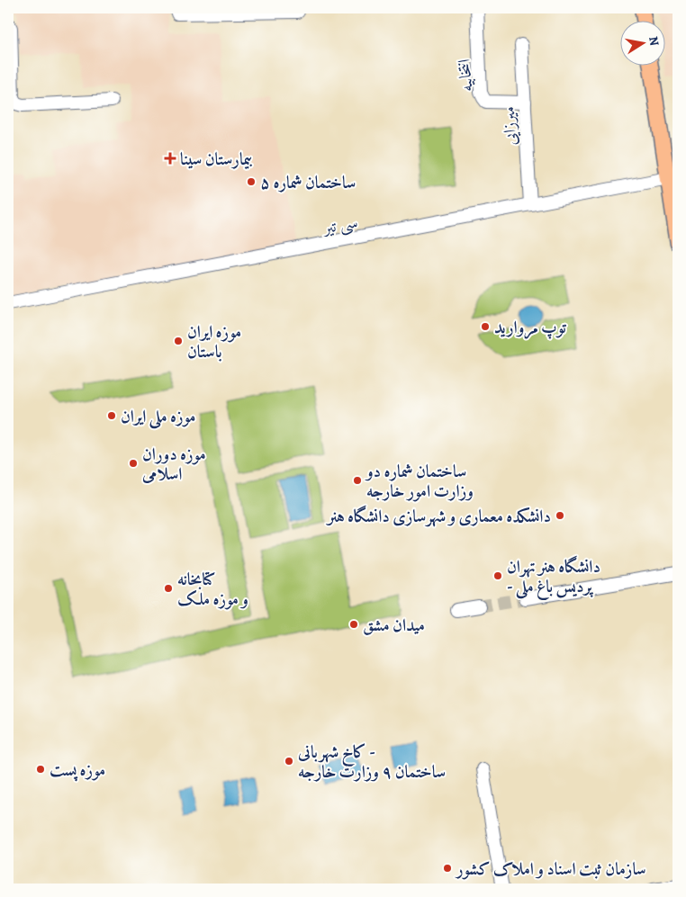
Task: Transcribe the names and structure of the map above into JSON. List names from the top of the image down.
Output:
{
  "streets": {
    "street": ["انتخابیه", "میرزایی", "سی تیر"]
  },
  "crossings": [
    ["انتخابیه", "میرزایی"],
    ["میرزایی", "سی تیر"]
  ],
  "places": {
    "health": ["بیمارستان سینا"],
    "other": [
      "ساختمان شماره ۵",
      "توپ مروارید",
      "موزه ایران باستان",
      "موزه ملی ایران",
      "موزه دوران اسلامی",
      "ساختمان شماره دو وزارت امور خارجه",
      "دانشکده معماری و شهرسازی دانشگاه هنر",
      "دانشگاه هنر تهران - پردیس باغ ملی",
      "کتابخانه و موزه ملک",
      "میدان مشق",
      "کاخ شهربانی - ساختمان ۹ وزارت خارجه",
      "موزه پست",
      "سازمان ثبت اسناد و املاک کشور"
    ]
  },
  "north": "right"
}
